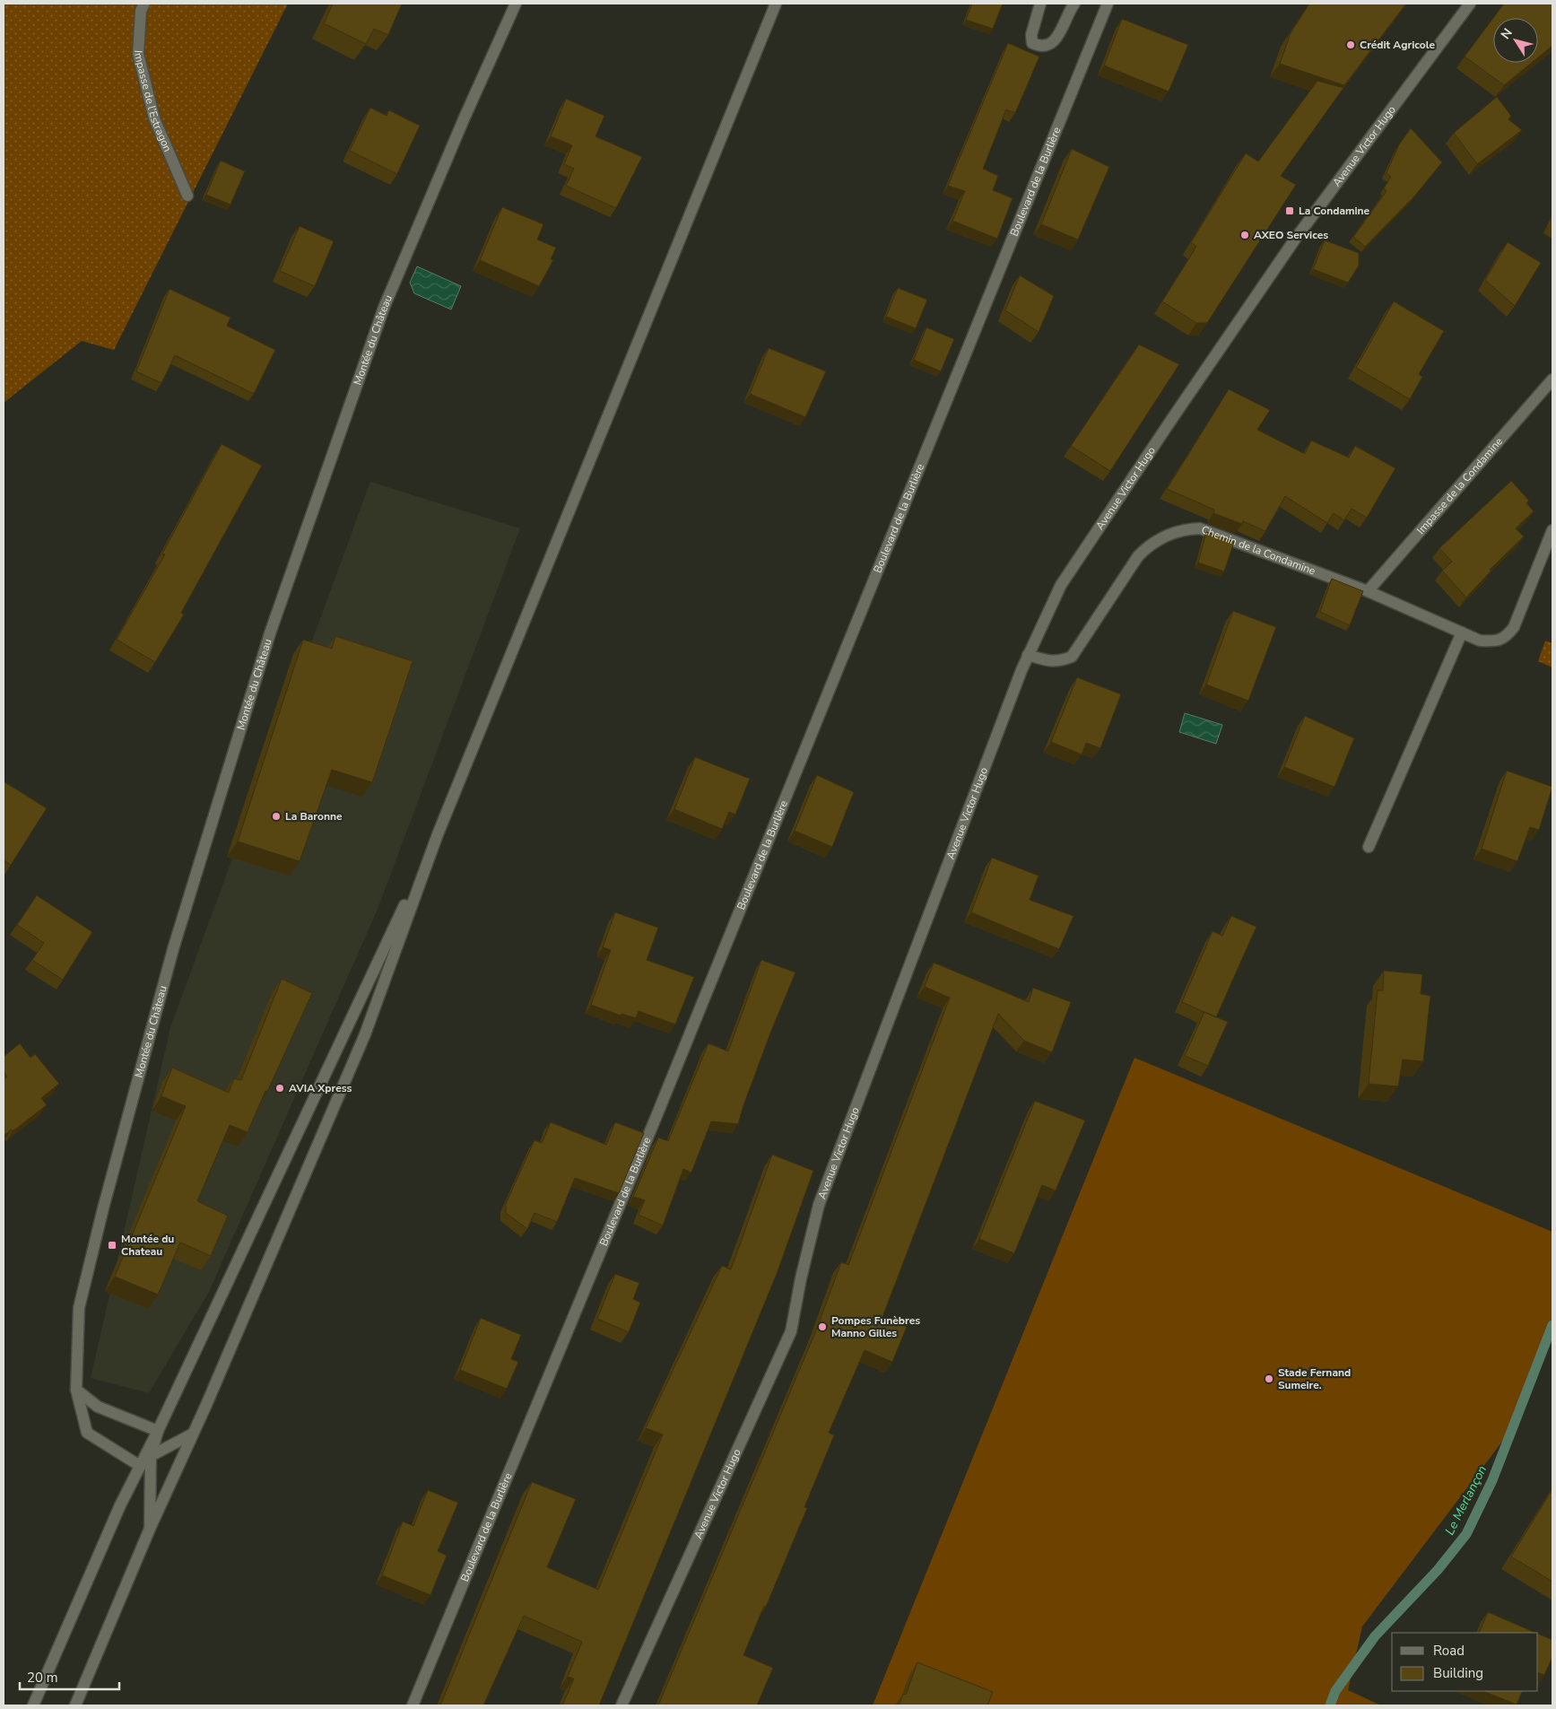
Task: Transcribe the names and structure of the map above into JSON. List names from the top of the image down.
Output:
{
  "streets": {
    "street": [
      "Impasse de l’Estragon",
      "Avenue Victor Hugo",
      "Boulevard de la Burlière",
      "Montée du Château",
      "Impasse de la Condamine",
      "Chemin de la Condamine"
    ]
  },
  "crossings": [
    ["Avenue Victor Hugo", "Chemin de la Condamine"],
    ["Impasse de la Condamine", "Chemin de la Condamine"]
  ],
  "water": ["Le Merlançon"],
  "places": {
    "other": [
      "Crédit Agricole",
      "AXEO Services",
      "La Baronne",
      "AVIA Xpress",
      "Pompes Funèbres Manno Gilles",
      "Stade Fernand Sumeire."
    ],
    "transit": ["La Condamine", "Montée du Chateau"]
  },
  "legend": ["Road", "Building"],
  "scale_bar": "20 m",
  "north": "top left"
}
